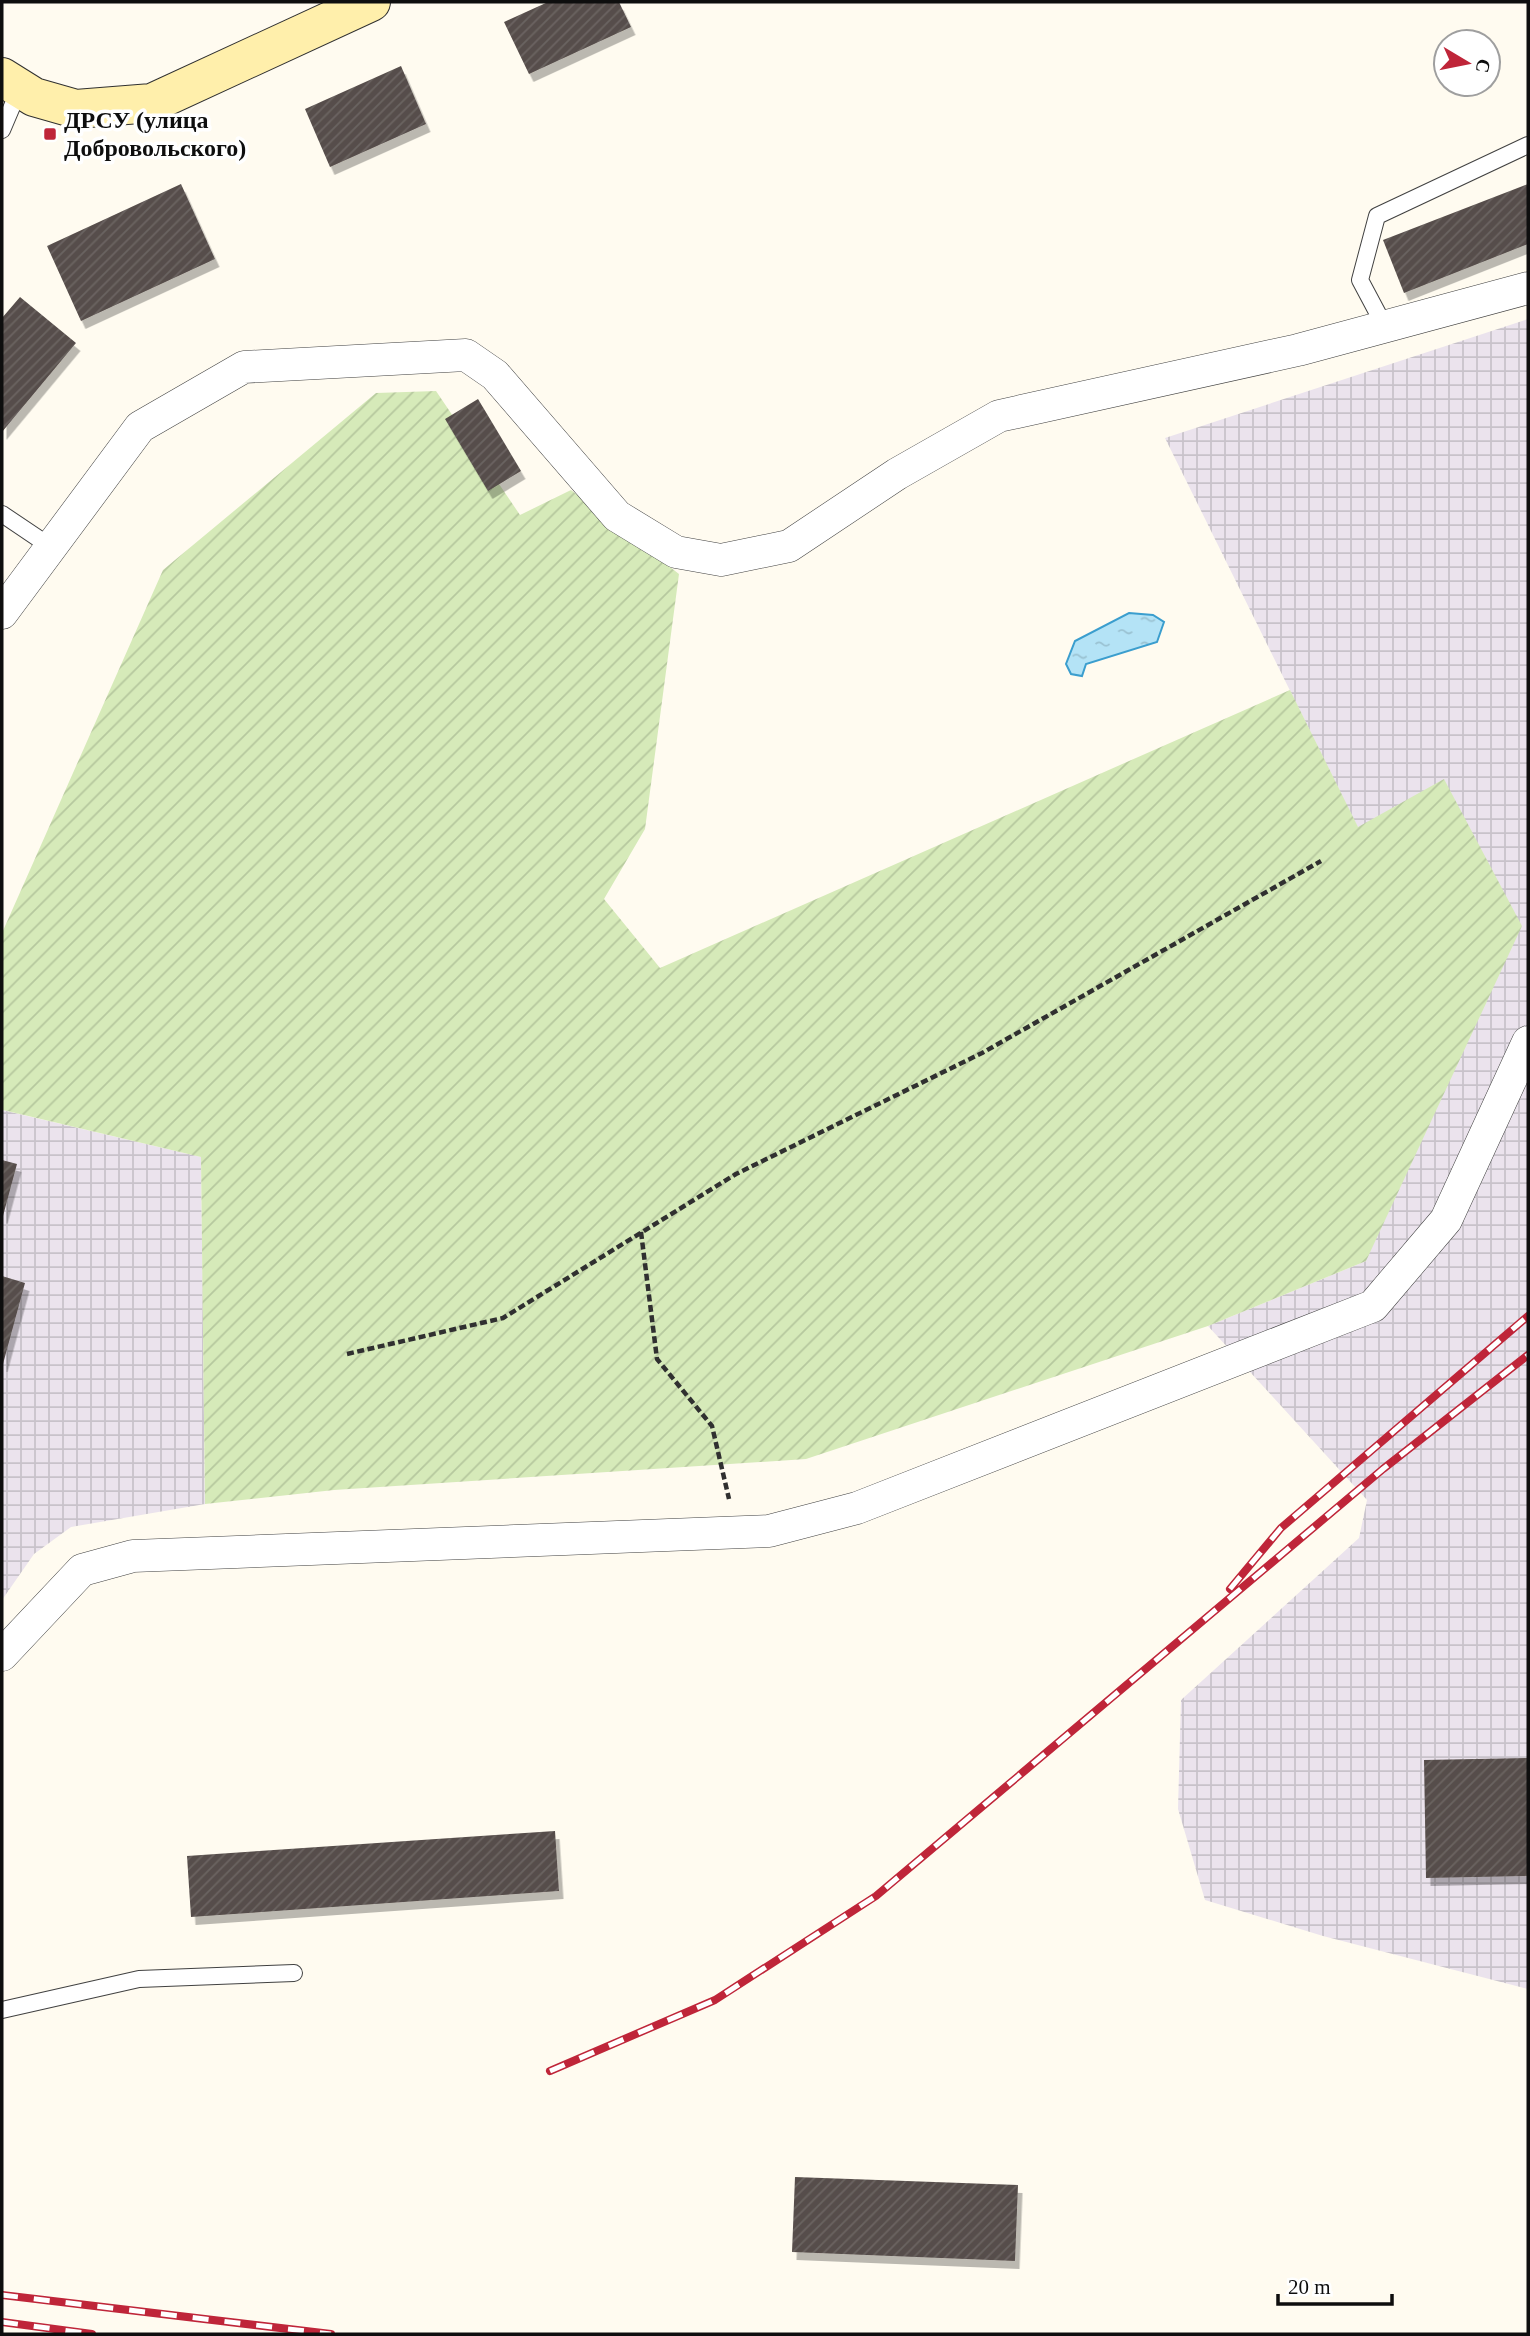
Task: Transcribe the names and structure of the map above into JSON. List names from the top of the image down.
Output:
{
  "places": {
    "transit": ["ДРСУ (улица Добровольского)"]
  },
  "scale_bar": "20 m",
  "north": "right"
}
